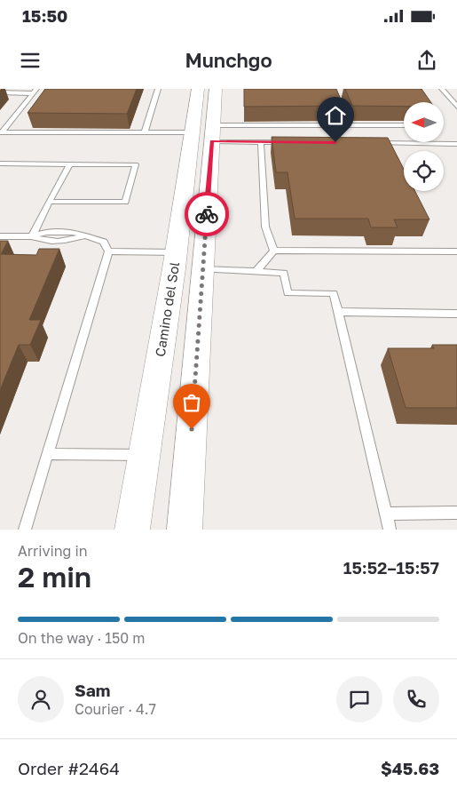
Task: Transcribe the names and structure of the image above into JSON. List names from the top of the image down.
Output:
{
  "streets": {
    "street": ["Camino del Sol"]
  },
  "north": "left",
  "page": {
    "status": "15:50",
    "header": "Munchgo",
    "heading": ["2 min", "Arriving in", "15:52–15:57"],
    "panel": [
      "Sam",
      "Courier · 4.7",
      "Order #2464",
      "$45.63"
    ],
    "bar": "On the way · 150 m"
  }
}
